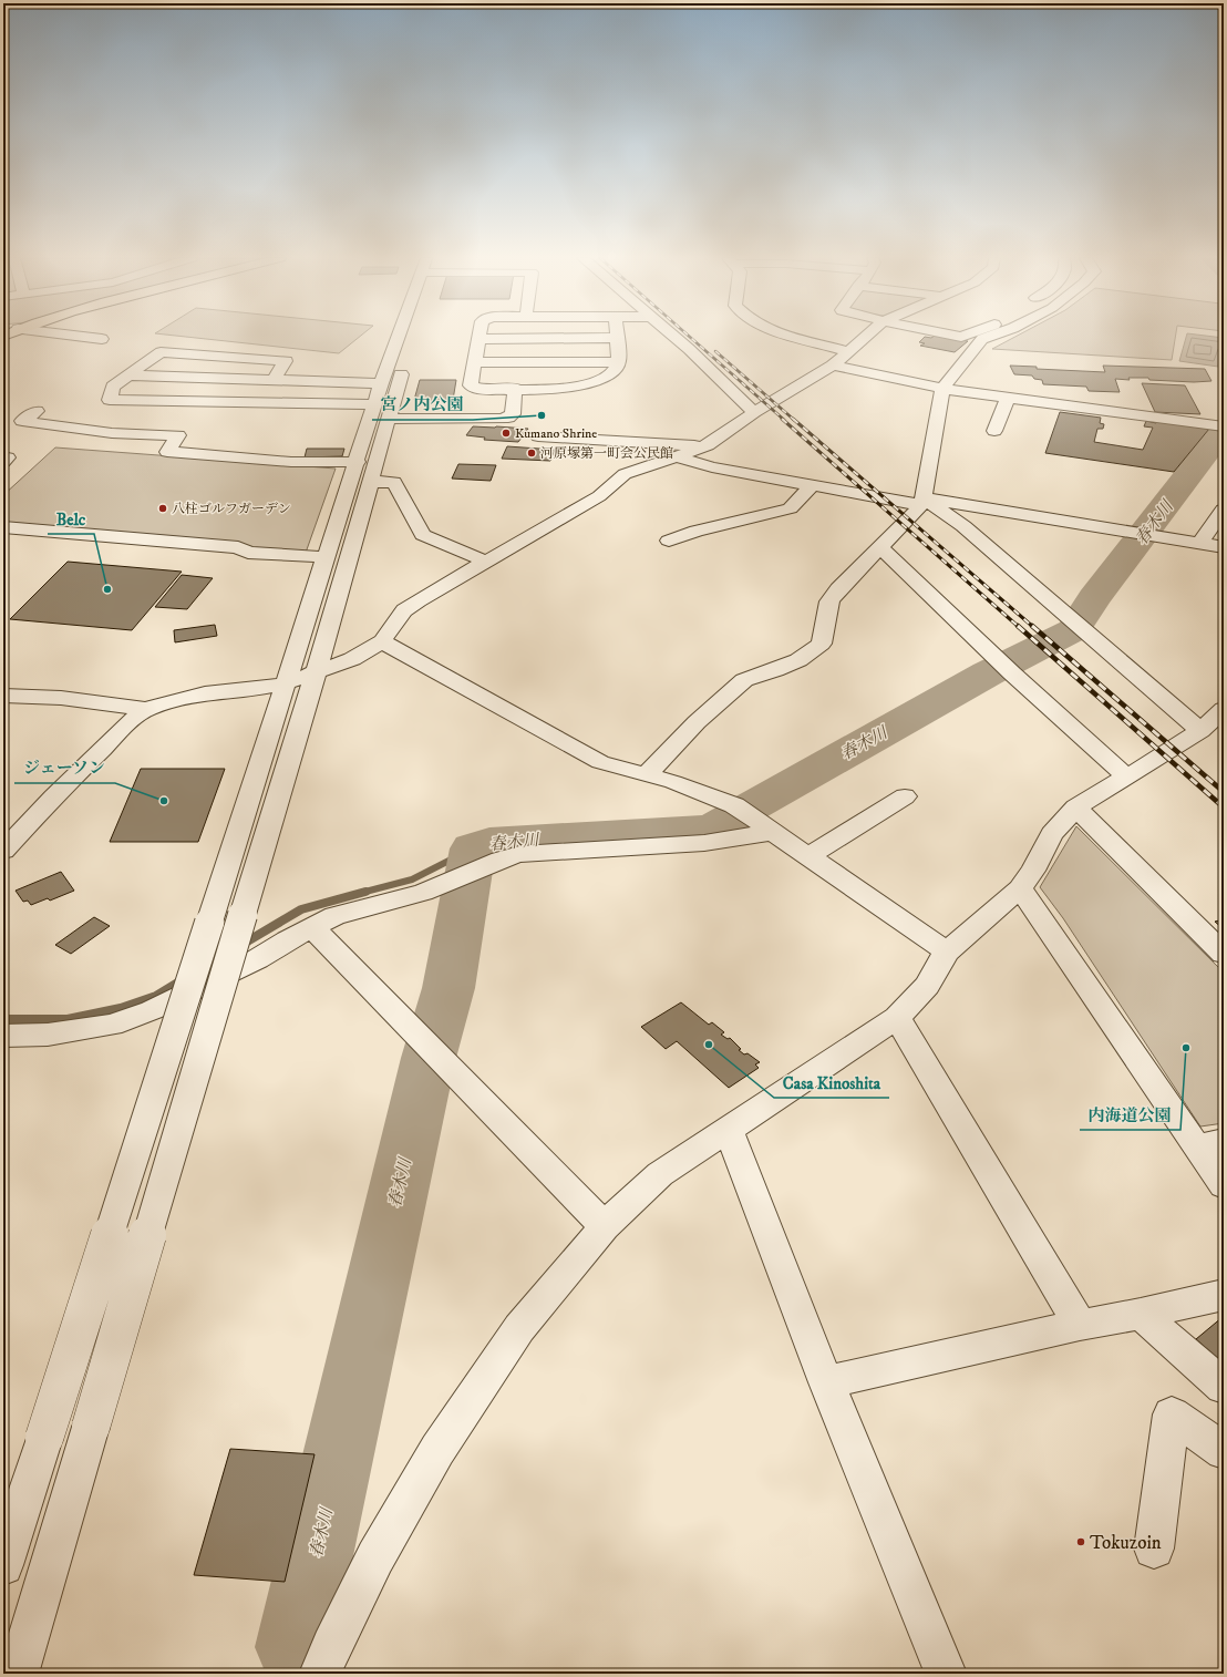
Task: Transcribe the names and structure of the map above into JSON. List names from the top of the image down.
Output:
{
  "water": ["春木川"],
  "places": [
    "宮ノ内公園",
    "Kumano Shrine",
    "河原塚第一町会公民館",
    "八柱ゴルフガーデン",
    "Belc",
    "ジェーソン",
    "Casa Kinoshita",
    "内海道公園",
    "Tokuzoin"
  ]
}
